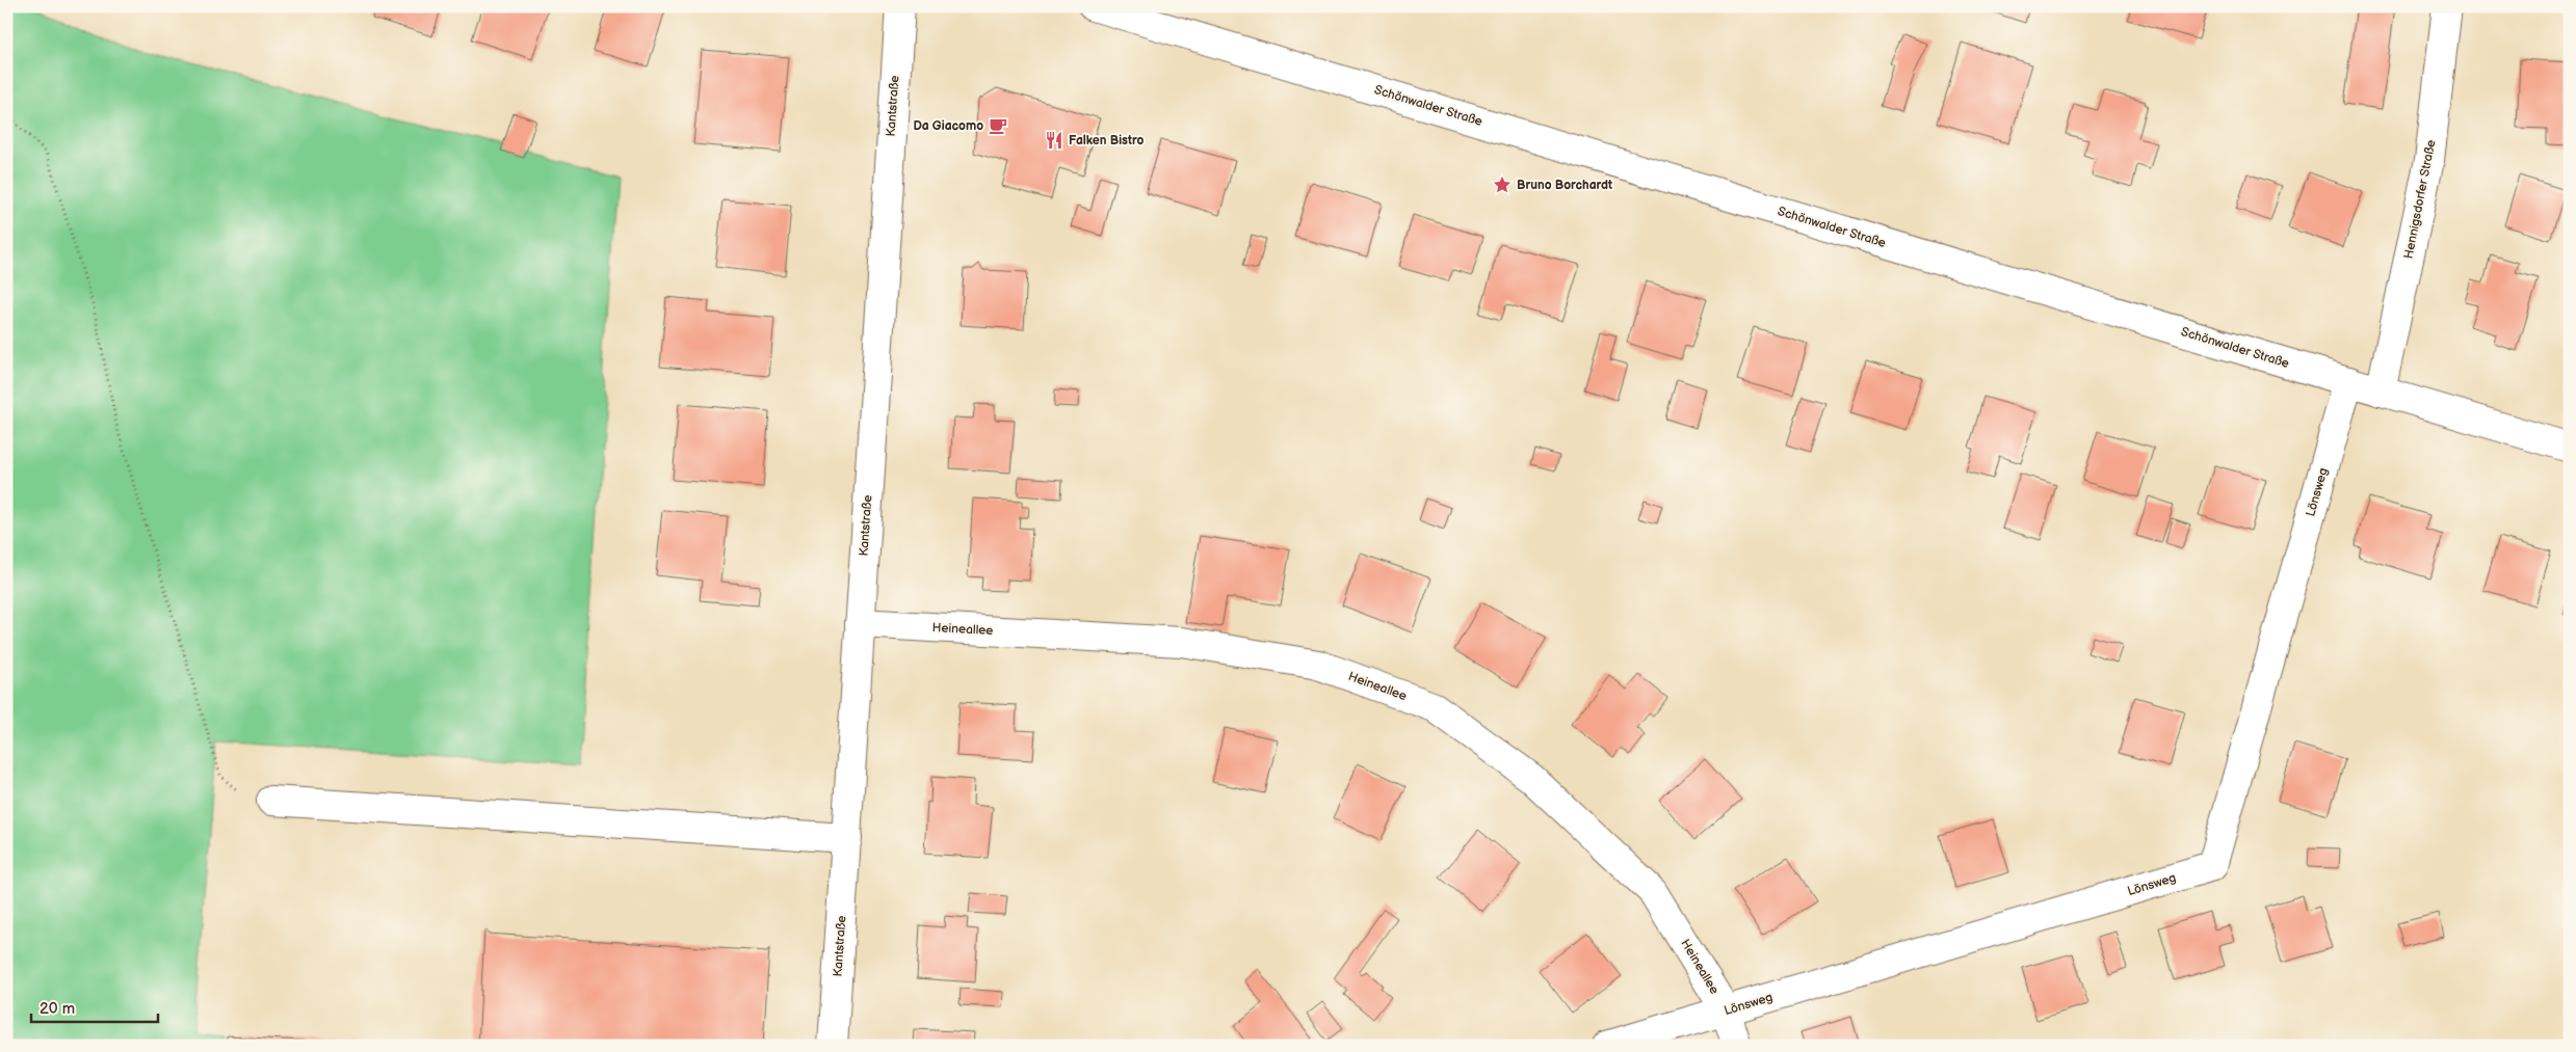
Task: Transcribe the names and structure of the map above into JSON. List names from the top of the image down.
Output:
{
  "streets": {
    "street": [
      "Kantstraße",
      "Schönwalder Straße",
      "Hennigsdorfer Straße",
      "Lönsweg",
      "Heineallee"
    ]
  },
  "crossings": [
    ["Kantstraße", "Heineallee"],
    ["Schönwalder Straße", "Hennigsdorfer Straße"],
    ["Schönwalder Straße", "Lönsweg"],
    ["Lönsweg", "Heineallee"]
  ],
  "places": {
    "cafe": ["Da Giacomo"],
    "restaurant": ["Falken Bistro"],
    "place": ["Bruno Borchardt"]
  },
  "scale_bar": "20 m"
}
